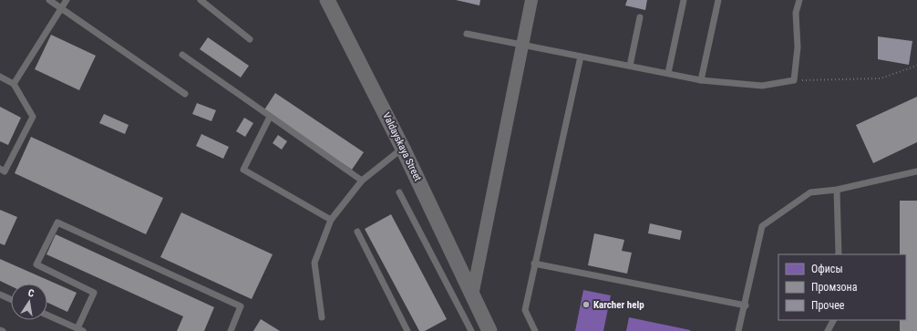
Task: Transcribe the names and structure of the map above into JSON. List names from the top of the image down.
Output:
{
  "streets": {
    "street": ["Valdayskaya Street"]
  },
  "places": ["Karcher help"],
  "legend": ["Офисы", "Промзона", "Прочее"],
  "north": "top"
}
